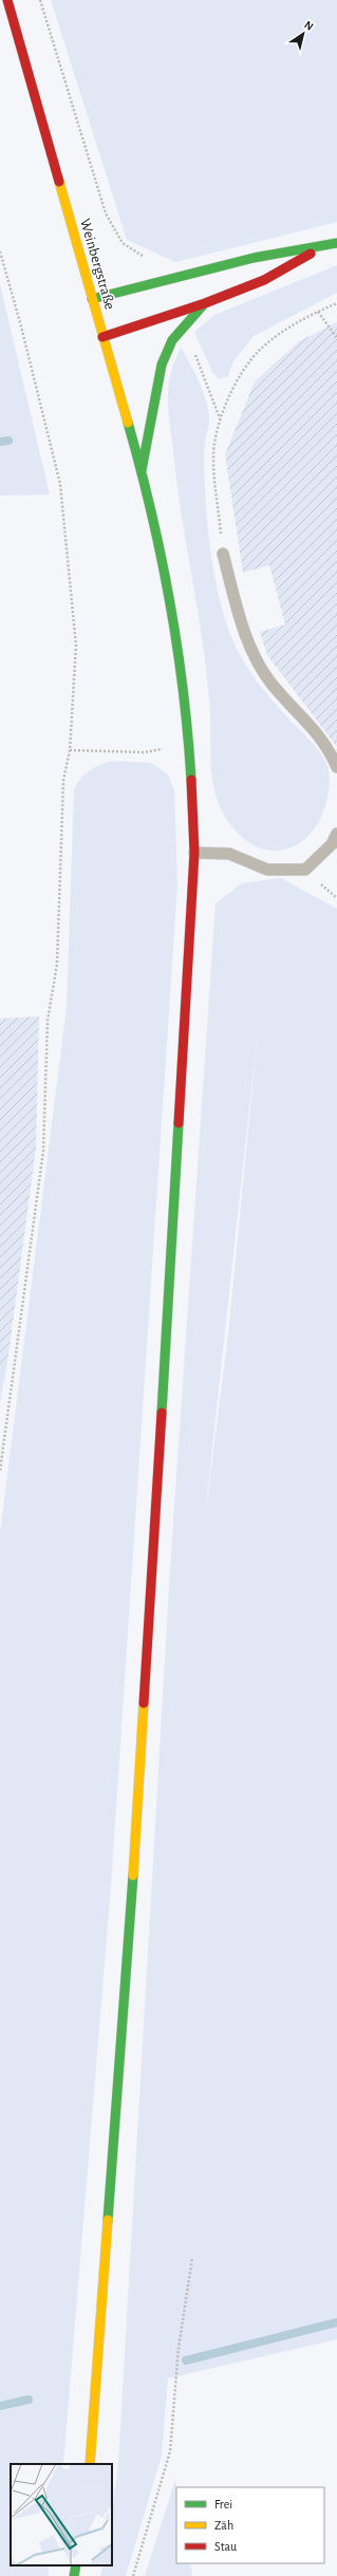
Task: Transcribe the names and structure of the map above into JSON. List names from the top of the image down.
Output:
{
  "streets": {
    "main road": ["Weinbergstraße"]
  },
  "legend": ["Frei", "Zäh", "Stau"],
  "north": "top right"
}
